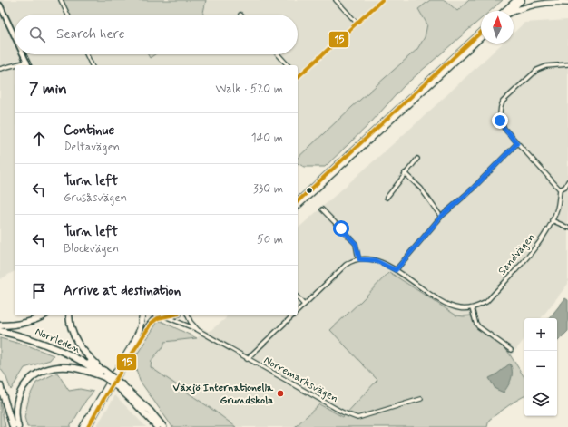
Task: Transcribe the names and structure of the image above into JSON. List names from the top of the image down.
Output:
{
  "streets": {
    "highway": ["Norrleden"],
    "street": ["Sandvägen", "Norremarksvägen"]
  },
  "places": ["Växjö Internationella Grundskola"],
  "lines": ["transit line 15"],
  "north": "top",
  "page": {
    "search": "Search here",
    "heading": ["7 min", "Walk · 520 m"],
    "list": [
      ["Continue", "Deltavägen", "140 m"],
      ["Turn left", "Grusåsvägen", "330 m"],
      ["Turn left", "Blockvägen", "50 m"],
      "Arrive at destination"
    ],
    "map_buttons": ["+", "−"]
  }
}
